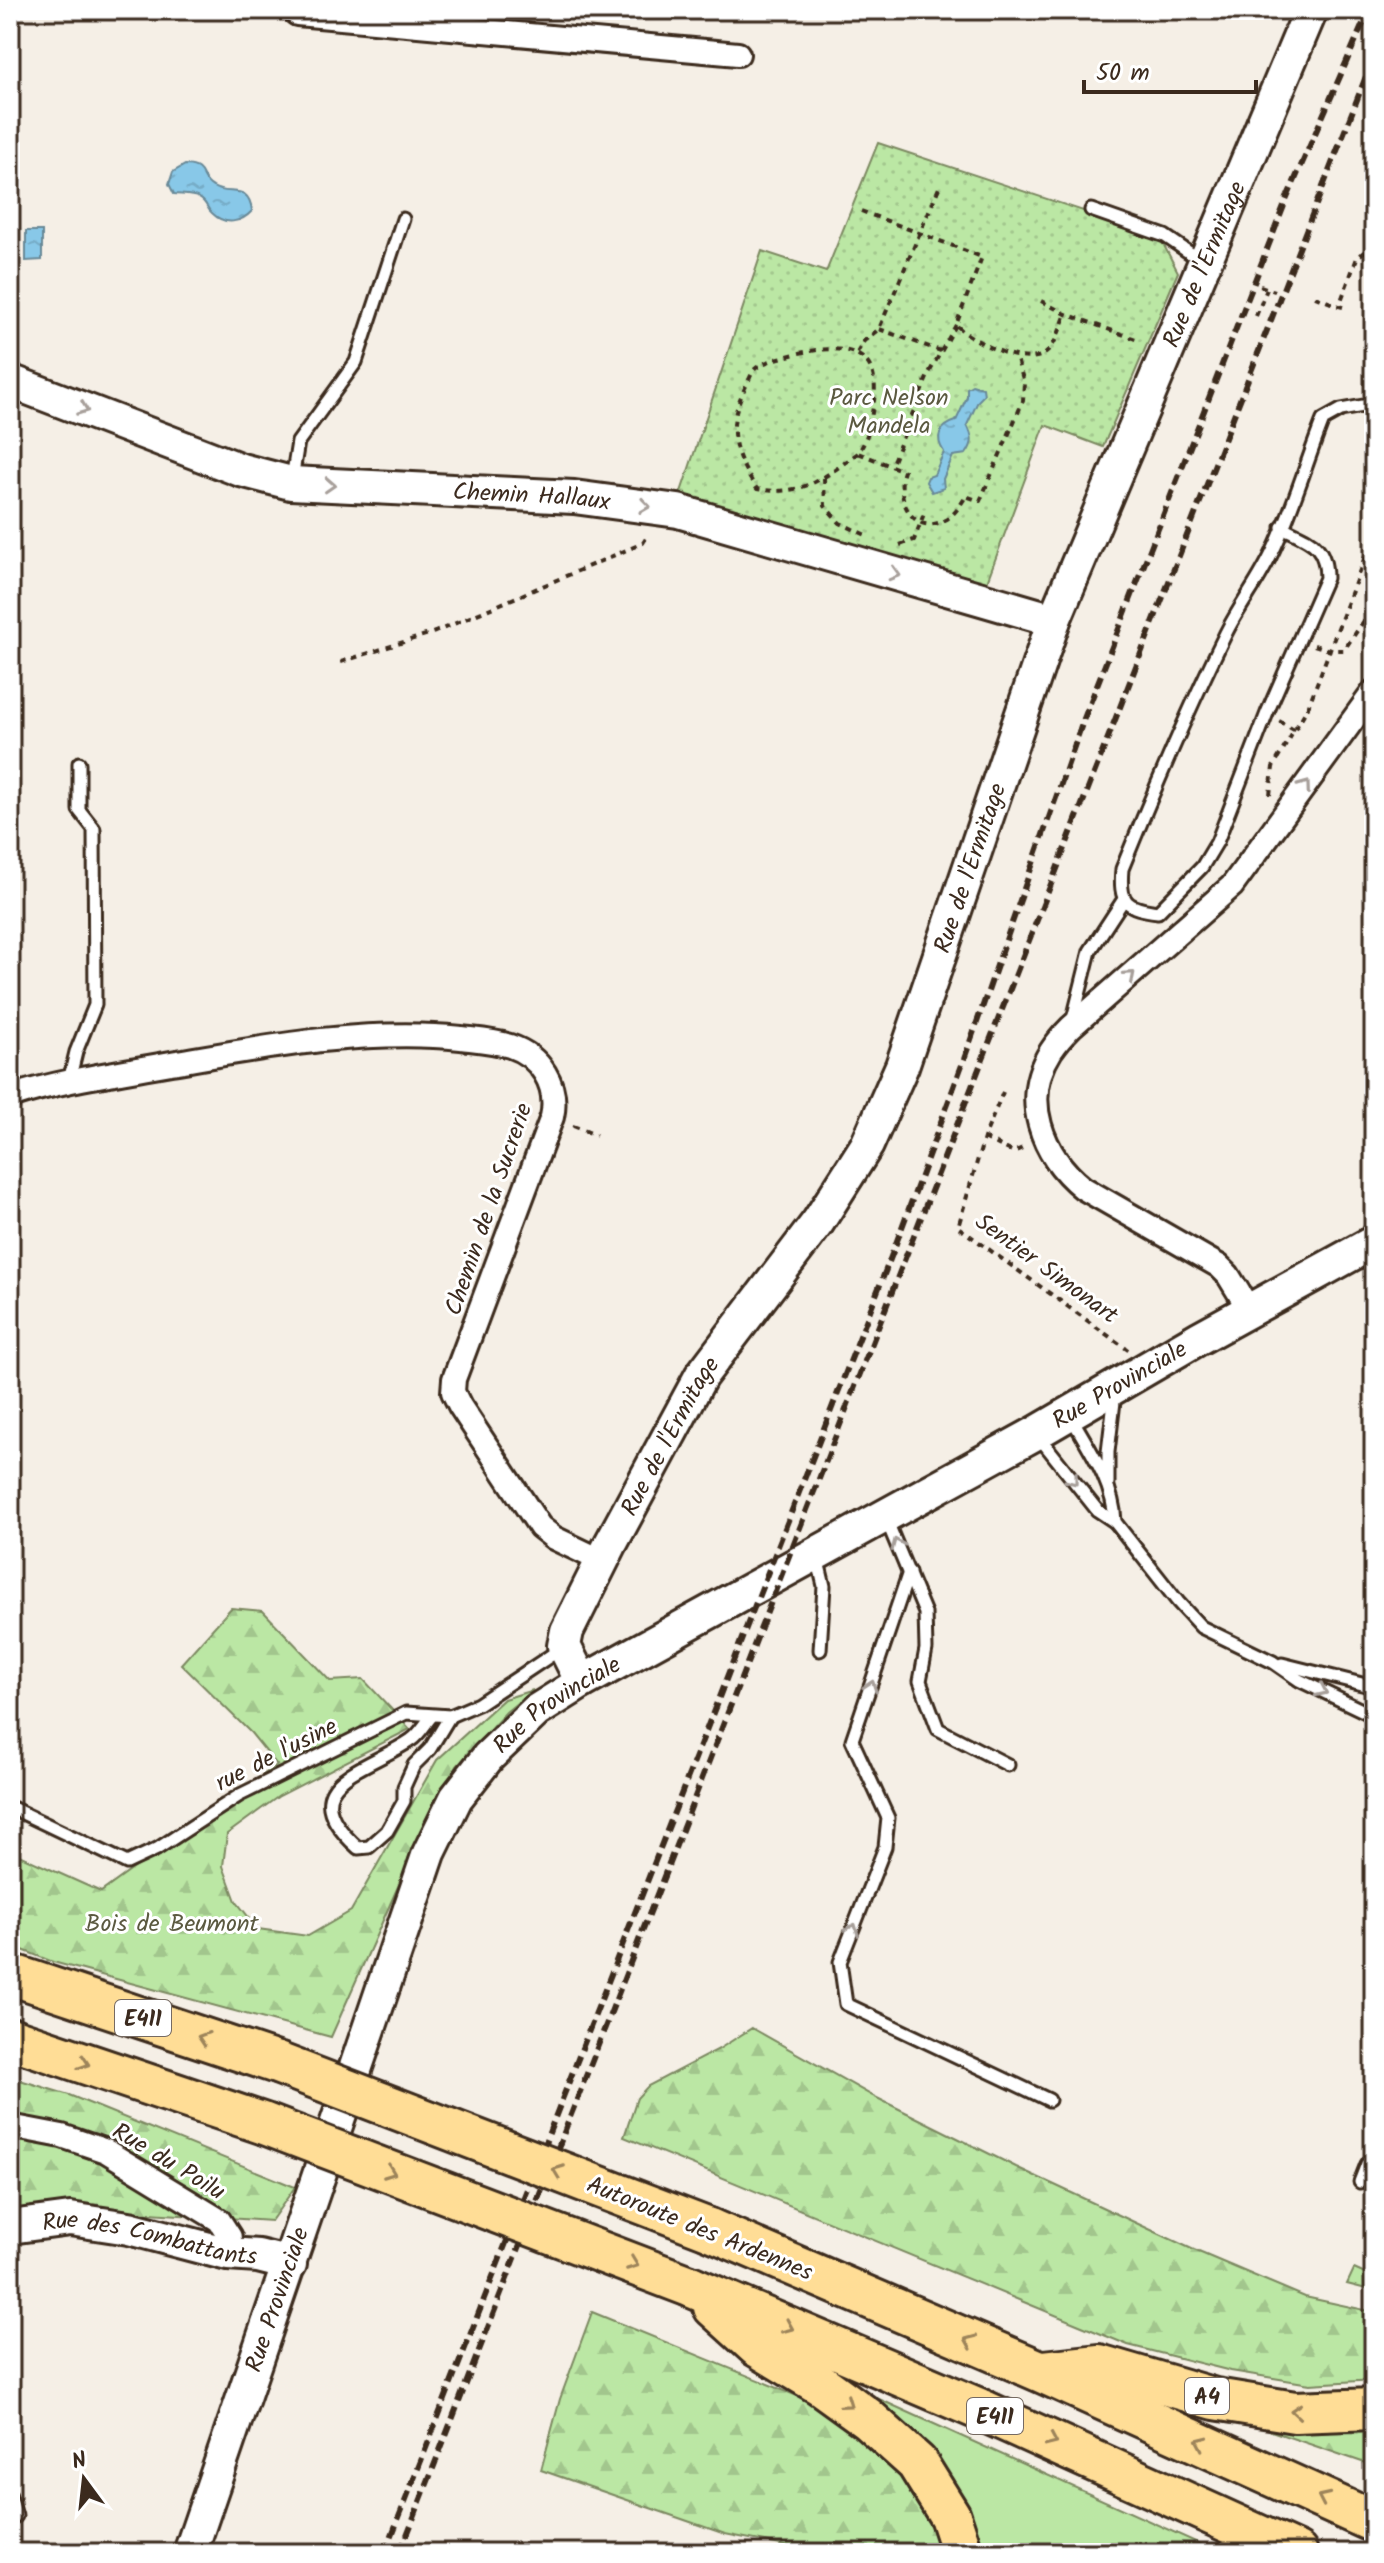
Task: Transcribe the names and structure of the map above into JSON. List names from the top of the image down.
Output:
{
  "streets": {
    "highway": ["E411", "Autoroute des Ardennes", "A4"],
    "street": [
      "Rue de l'Ermitage",
      "Chemin Hallaux",
      "Chemin de la Sucrerie",
      "Rue Provinciale",
      "Rue du Poilu",
      "Rue des Combattants"
    ],
    "lane": ["rue de l'usine"],
    "path": ["Sentier Simonart"]
  },
  "crossings": [
    ["Rue de l'Ermitage", "Chemin Hallaux"],
    ["Rue de l'Ermitage", "Chemin de la Sucrerie"],
    ["Rue de l'Ermitage", "rue de l'usine"],
    ["Sentier Simonart", "Rue Provinciale"],
    ["Rue Provinciale", "Rue des Combattants"],
    ["Rue du Poilu", "Rue des Combattants"],
    ["Autoroute des Ardennes", "A4"]
  ],
  "one_way": ["Chemin Hallaux"],
  "parks": ["Parc Nelson Mandela", "Bois de Beumont"],
  "scale_bar": "50 m",
  "north": "top"
}
